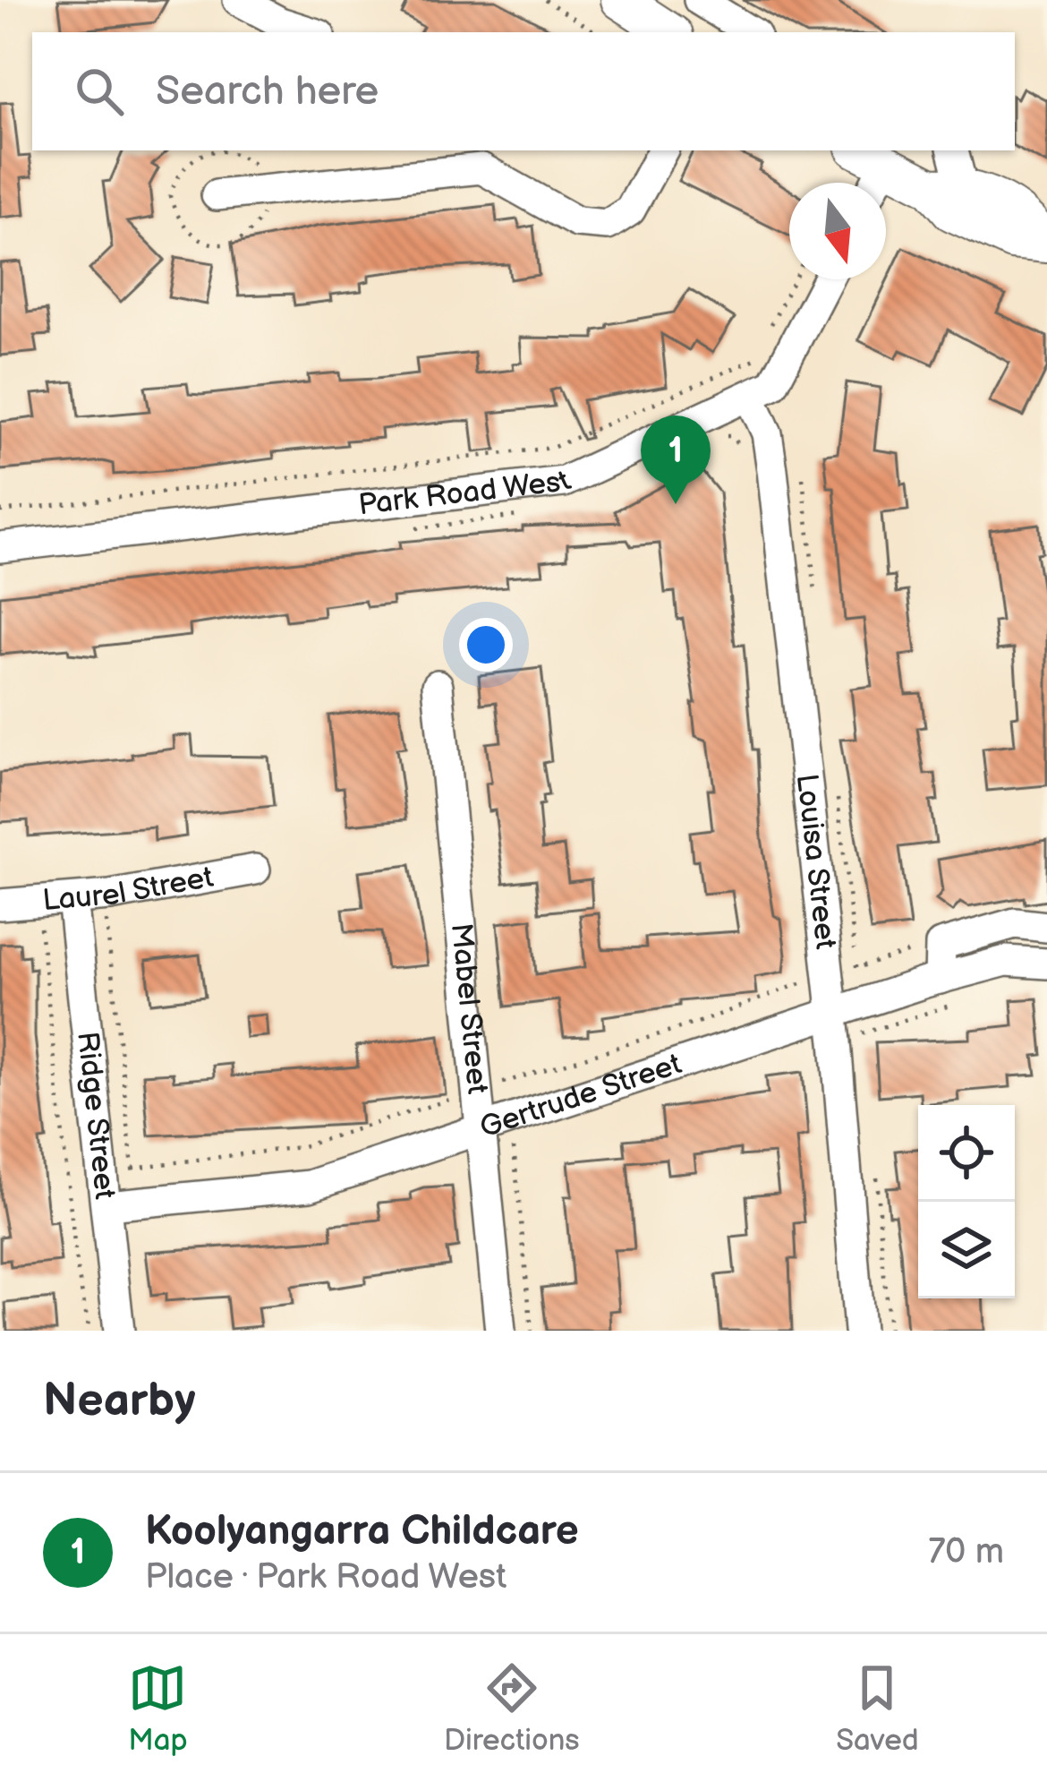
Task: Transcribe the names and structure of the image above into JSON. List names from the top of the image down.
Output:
{
  "streets": {
    "street": [
      "Park Road West",
      "Louisa Street",
      "Laurel Street",
      "Mabel Street",
      "Gertrude Street",
      "Ridge Street"
    ]
  },
  "crossings": [
    ["Park Road West", "Louisa Street"],
    ["Louisa Street", "Gertrude Street"],
    ["Laurel Street", "Ridge Street"],
    ["Mabel Street", "Gertrude Street"],
    ["Gertrude Street", "Ridge Street"]
  ],
  "north": "bottom",
  "page": {
    "search": "Search here",
    "pins": "1",
    "heading": "Nearby",
    "list": [
      {
        "mark": "1",
        "name": "Koolyangarra Childcare",
        "note": "Place · Park Road West",
        "value": "70 m"
      }
    ],
    "nav": ["Map", "Directions", "Saved"]
  }
}
